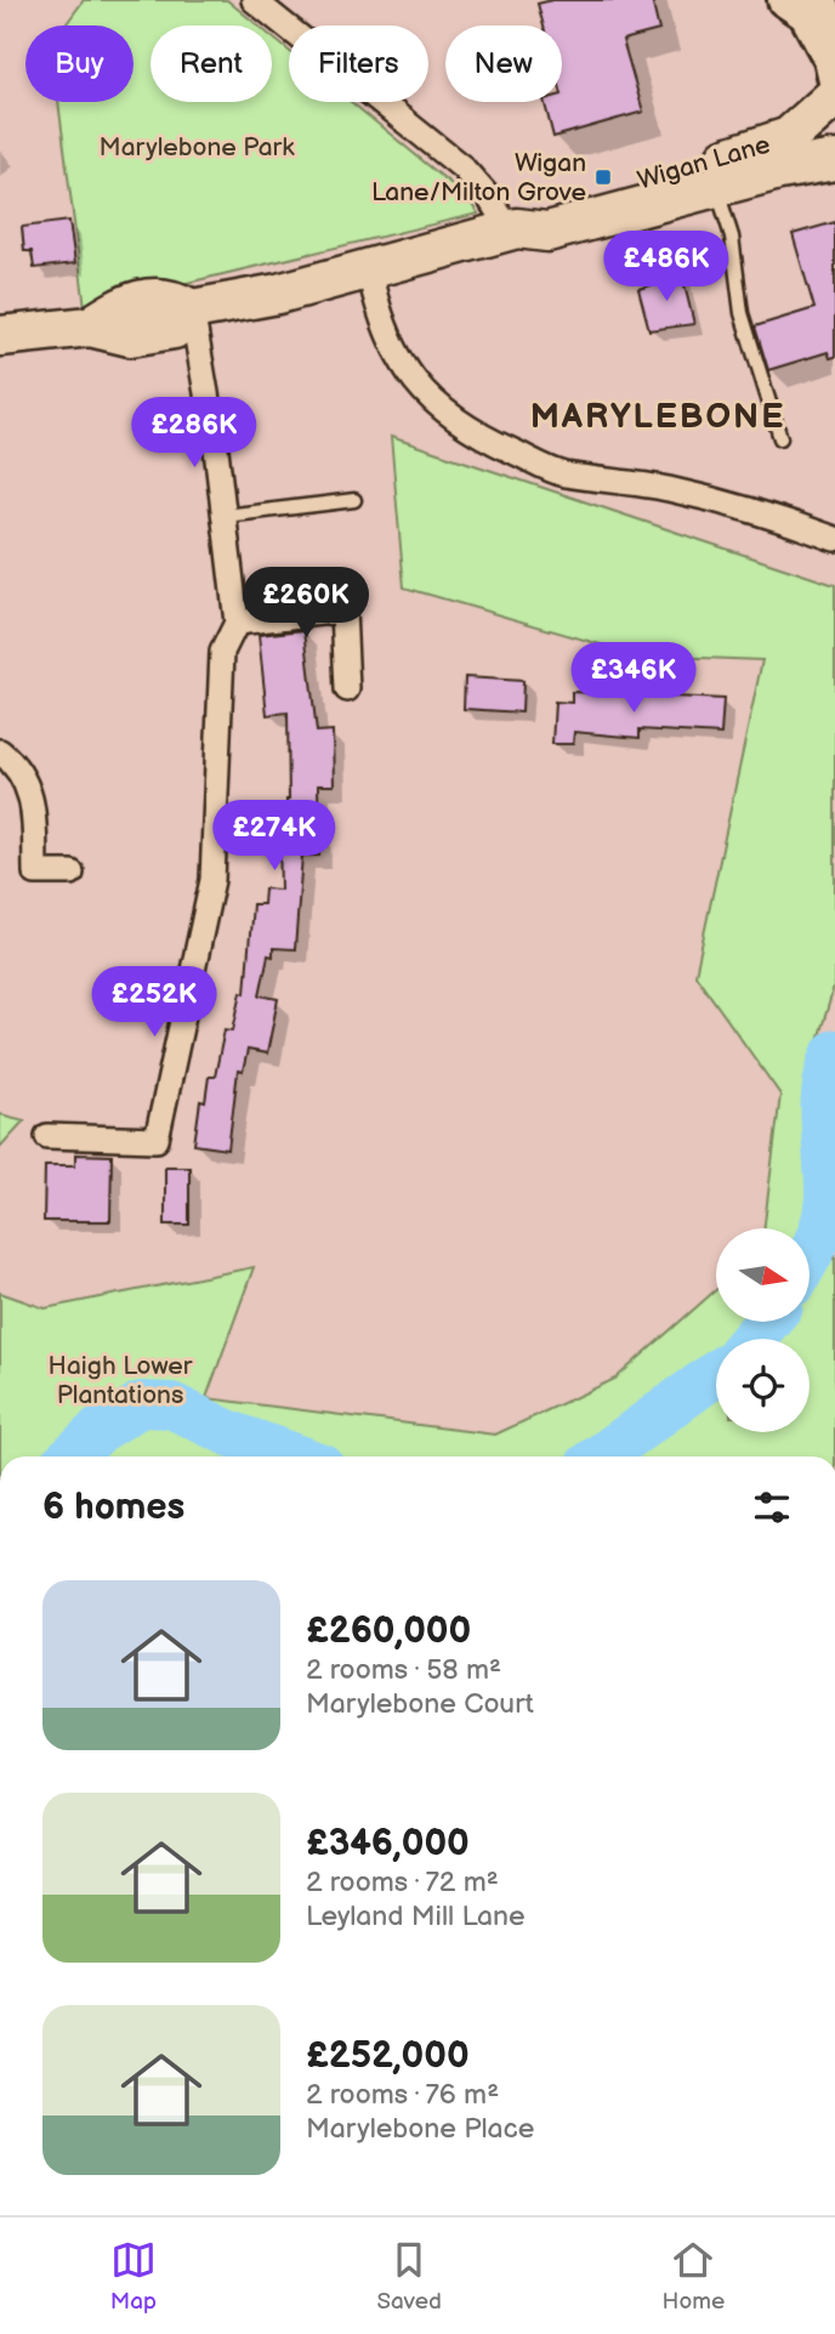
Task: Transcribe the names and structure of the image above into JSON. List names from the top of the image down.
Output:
{
  "streets": {
    "highway": ["Wigan Lane"]
  },
  "districts": ["MARYLEBONE"],
  "parks": ["Marylebone Park", "Haigh Lower Plantations"],
  "places": {
    "transit": ["Wigan Lane/Milton Grove"]
  },
  "north": "right",
  "page": {
    "chip": [
      "Buy",
      "Rent",
      "Filters",
      "New"
    ],
    "price": [
      "£486K",
      "£286K",
      "£260K",
      "£346K",
      "£274K",
      "£252K"
    ],
    "heading": "6 homes",
    "list": [
      {
        "name": "£260,000",
        "note": "2 rooms · 58 m² · Marylebone Court"
      },
      {
        "name": "£346,000",
        "note": "2 rooms · 72 m² · Leyland Mill Lane"
      },
      {
        "name": "£252,000",
        "note": "2 rooms · 76 m² · Marylebone Place"
      }
    ],
    "tabs": ["Map", "Saved", "Home"]
  }
}
